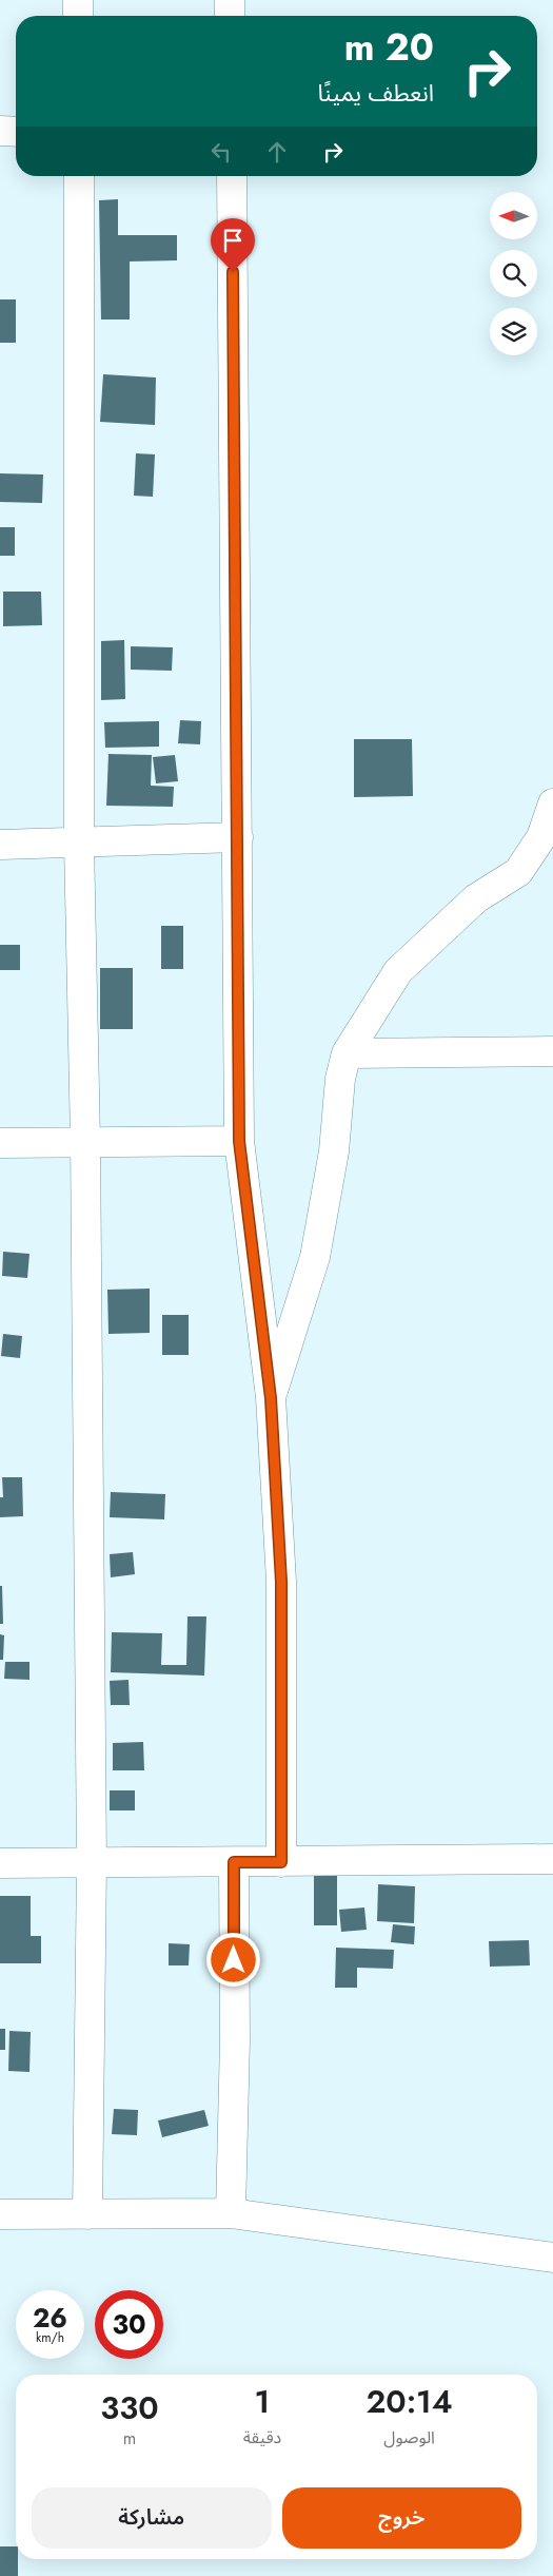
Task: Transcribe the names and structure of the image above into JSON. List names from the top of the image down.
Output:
{
  "north": "left",
  "page": {
    "turn": ["20 m", "انعطف يمينًا"],
    "speed": "26 km/h",
    "limit": "30",
    "eta": [
      "20:14",
      "الوصول",
      "1",
      "دقيقة",
      "330",
      "m"
    ],
    "buttons": ["خروج", "مشاركة"]
  }
}
